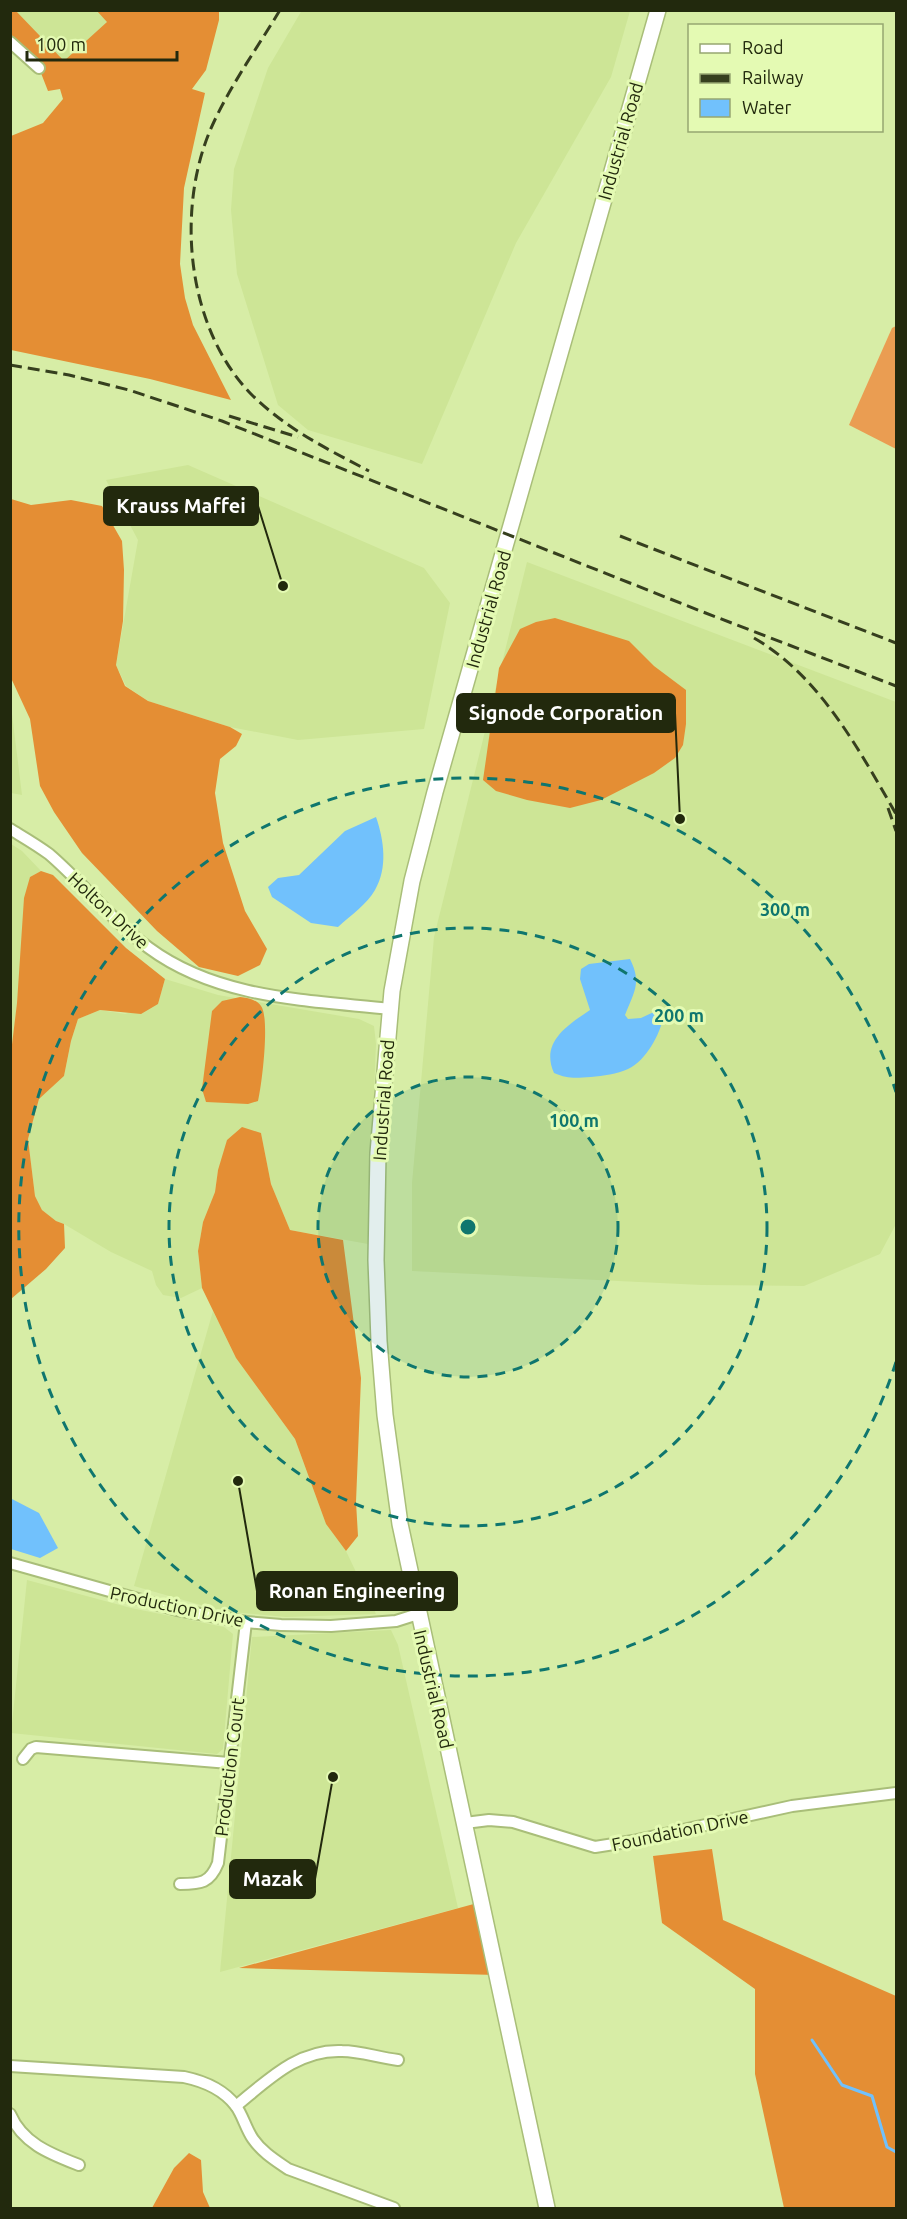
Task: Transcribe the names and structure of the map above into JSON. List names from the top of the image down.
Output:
{
  "streets": {
    "main road": ["Industrial Road"],
    "street": [
      "Holton Drive",
      "Production Drive",
      "Production Court",
      "Foundation Drive"
    ]
  },
  "crossings": [
    ["Industrial Road", "Holton Drive"],
    ["Industrial Road", "Production Drive"],
    ["Industrial Road", "Foundation Drive"],
    ["Production Drive", "Production Court"]
  ],
  "places": [
    "Krauss Maffei",
    "Signode Corporation",
    "Ronan Engineering",
    "Mazak"
  ],
  "legend": ["Road", "Railway", "Water"],
  "scale_bar": "100 m",
  "rings": ["300 m", "200 m", "100 m"]
}
